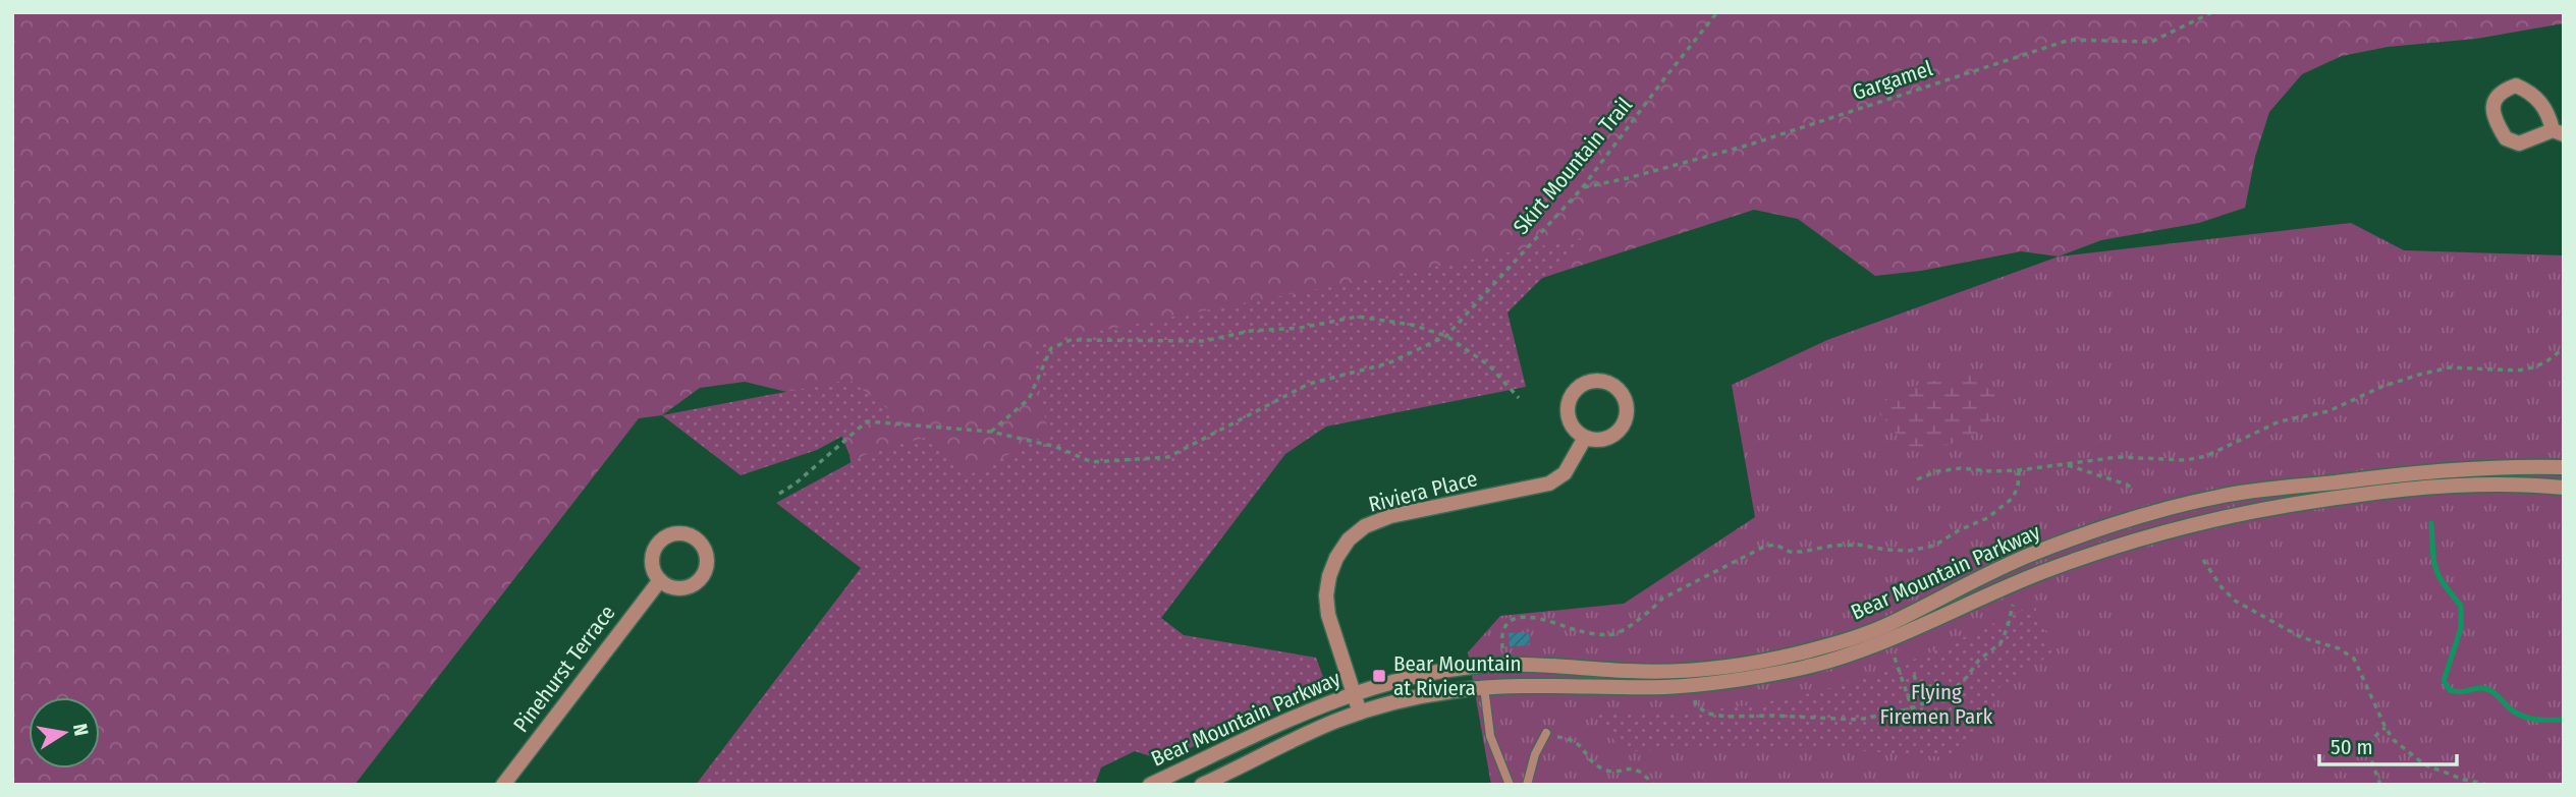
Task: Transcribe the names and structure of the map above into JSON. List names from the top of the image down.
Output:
{
  "streets": {
    "street": ["Riviera Place", "Bear Mountain Parkway", "Pinehurst Terrace"],
    "path": ["Gargamel", "Skirt Mountain Trail"]
  },
  "crossings": [
    ["Gargamel", "Skirt Mountain Trail"],
    ["Riviera Place", "Bear Mountain Parkway"]
  ],
  "parks": ["Flying Firemen Park"],
  "places": {
    "transit": ["Bear Mountain at Riviera"]
  },
  "scale_bar": "50 m",
  "north": "right"
}
